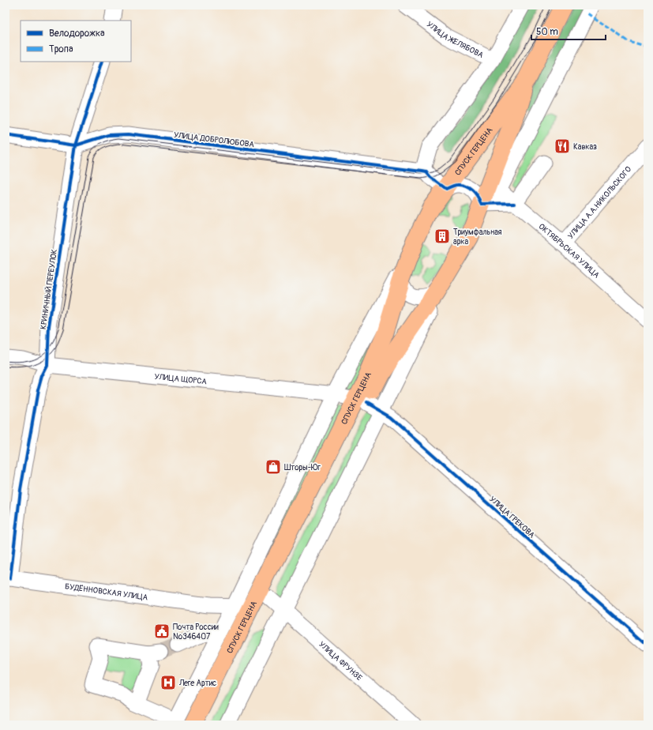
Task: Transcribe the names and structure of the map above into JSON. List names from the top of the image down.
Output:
{
  "streets": {
    "main road": ["СПУСК ГЕРЦЕНА"],
    "street": [
      "УЛИЦА ЖЕЛЯБОВА",
      "УЛИЦА ДОБРОЛЮБОВА",
      "УЛИЦА А.А.НИКОЛЬСКОГО",
      "ОКТЯБРЬСКАЯ УЛИЦА",
      "КРИНИЧНЫЙ ПЕРЕУЛОК",
      "УЛИЦА ЩОРСА",
      "УЛИЦА ГРЕКОВА",
      "БУДЁННОВСКАЯ УЛИЦА",
      "УЛИЦА ФРУНЗЕ"
    ]
  },
  "crossings": [
    ["УЛИЦА ДОБРОЛЮБОВА", "КРИНИЧНЫЙ ПЕРЕУЛОК"],
    ["СПУСК ГЕРЦЕНА", "ОКТЯБРЬСКАЯ УЛИЦА"],
    ["СПУСК ГЕРЦЕНА", "УЛИЦА ЩОРСА"],
    ["СПУСК ГЕРЦЕНА", "УЛИЦА ГРЕКОВА"],
    ["СПУСК ГЕРЦЕНА", "БУДЁННОВСКАЯ УЛИЦА"],
    ["СПУСК ГЕРЦЕНА", "УЛИЦА ФРУНЗЕ"],
    ["УЛИЦА А.А.НИКОЛЬСКОГО", "ОКТЯБРЬСКАЯ УЛИЦА"],
    ["КРИНИЧНЫЙ ПЕРЕУЛОК", "УЛИЦА ЩОРСА"],
    ["КРИНИЧНЫЙ ПЕРЕУЛОК", "БУДЁННОВСКАЯ УЛИЦА"],
    ["УЛИЦА ЩОРСА", "УЛИЦА ГРЕКОВА"]
  ],
  "places": {
    "restaurant": ["Кавказ"],
    "building": ["Триумфальная арка"],
    "shop": ["Шторы-Юг"],
    "public building": ["Почта России №346407"],
    "hospital": ["Леге Артис"]
  },
  "legend": ["Велодорожка", "Тропа"],
  "scale_bar": "50 m"
}
